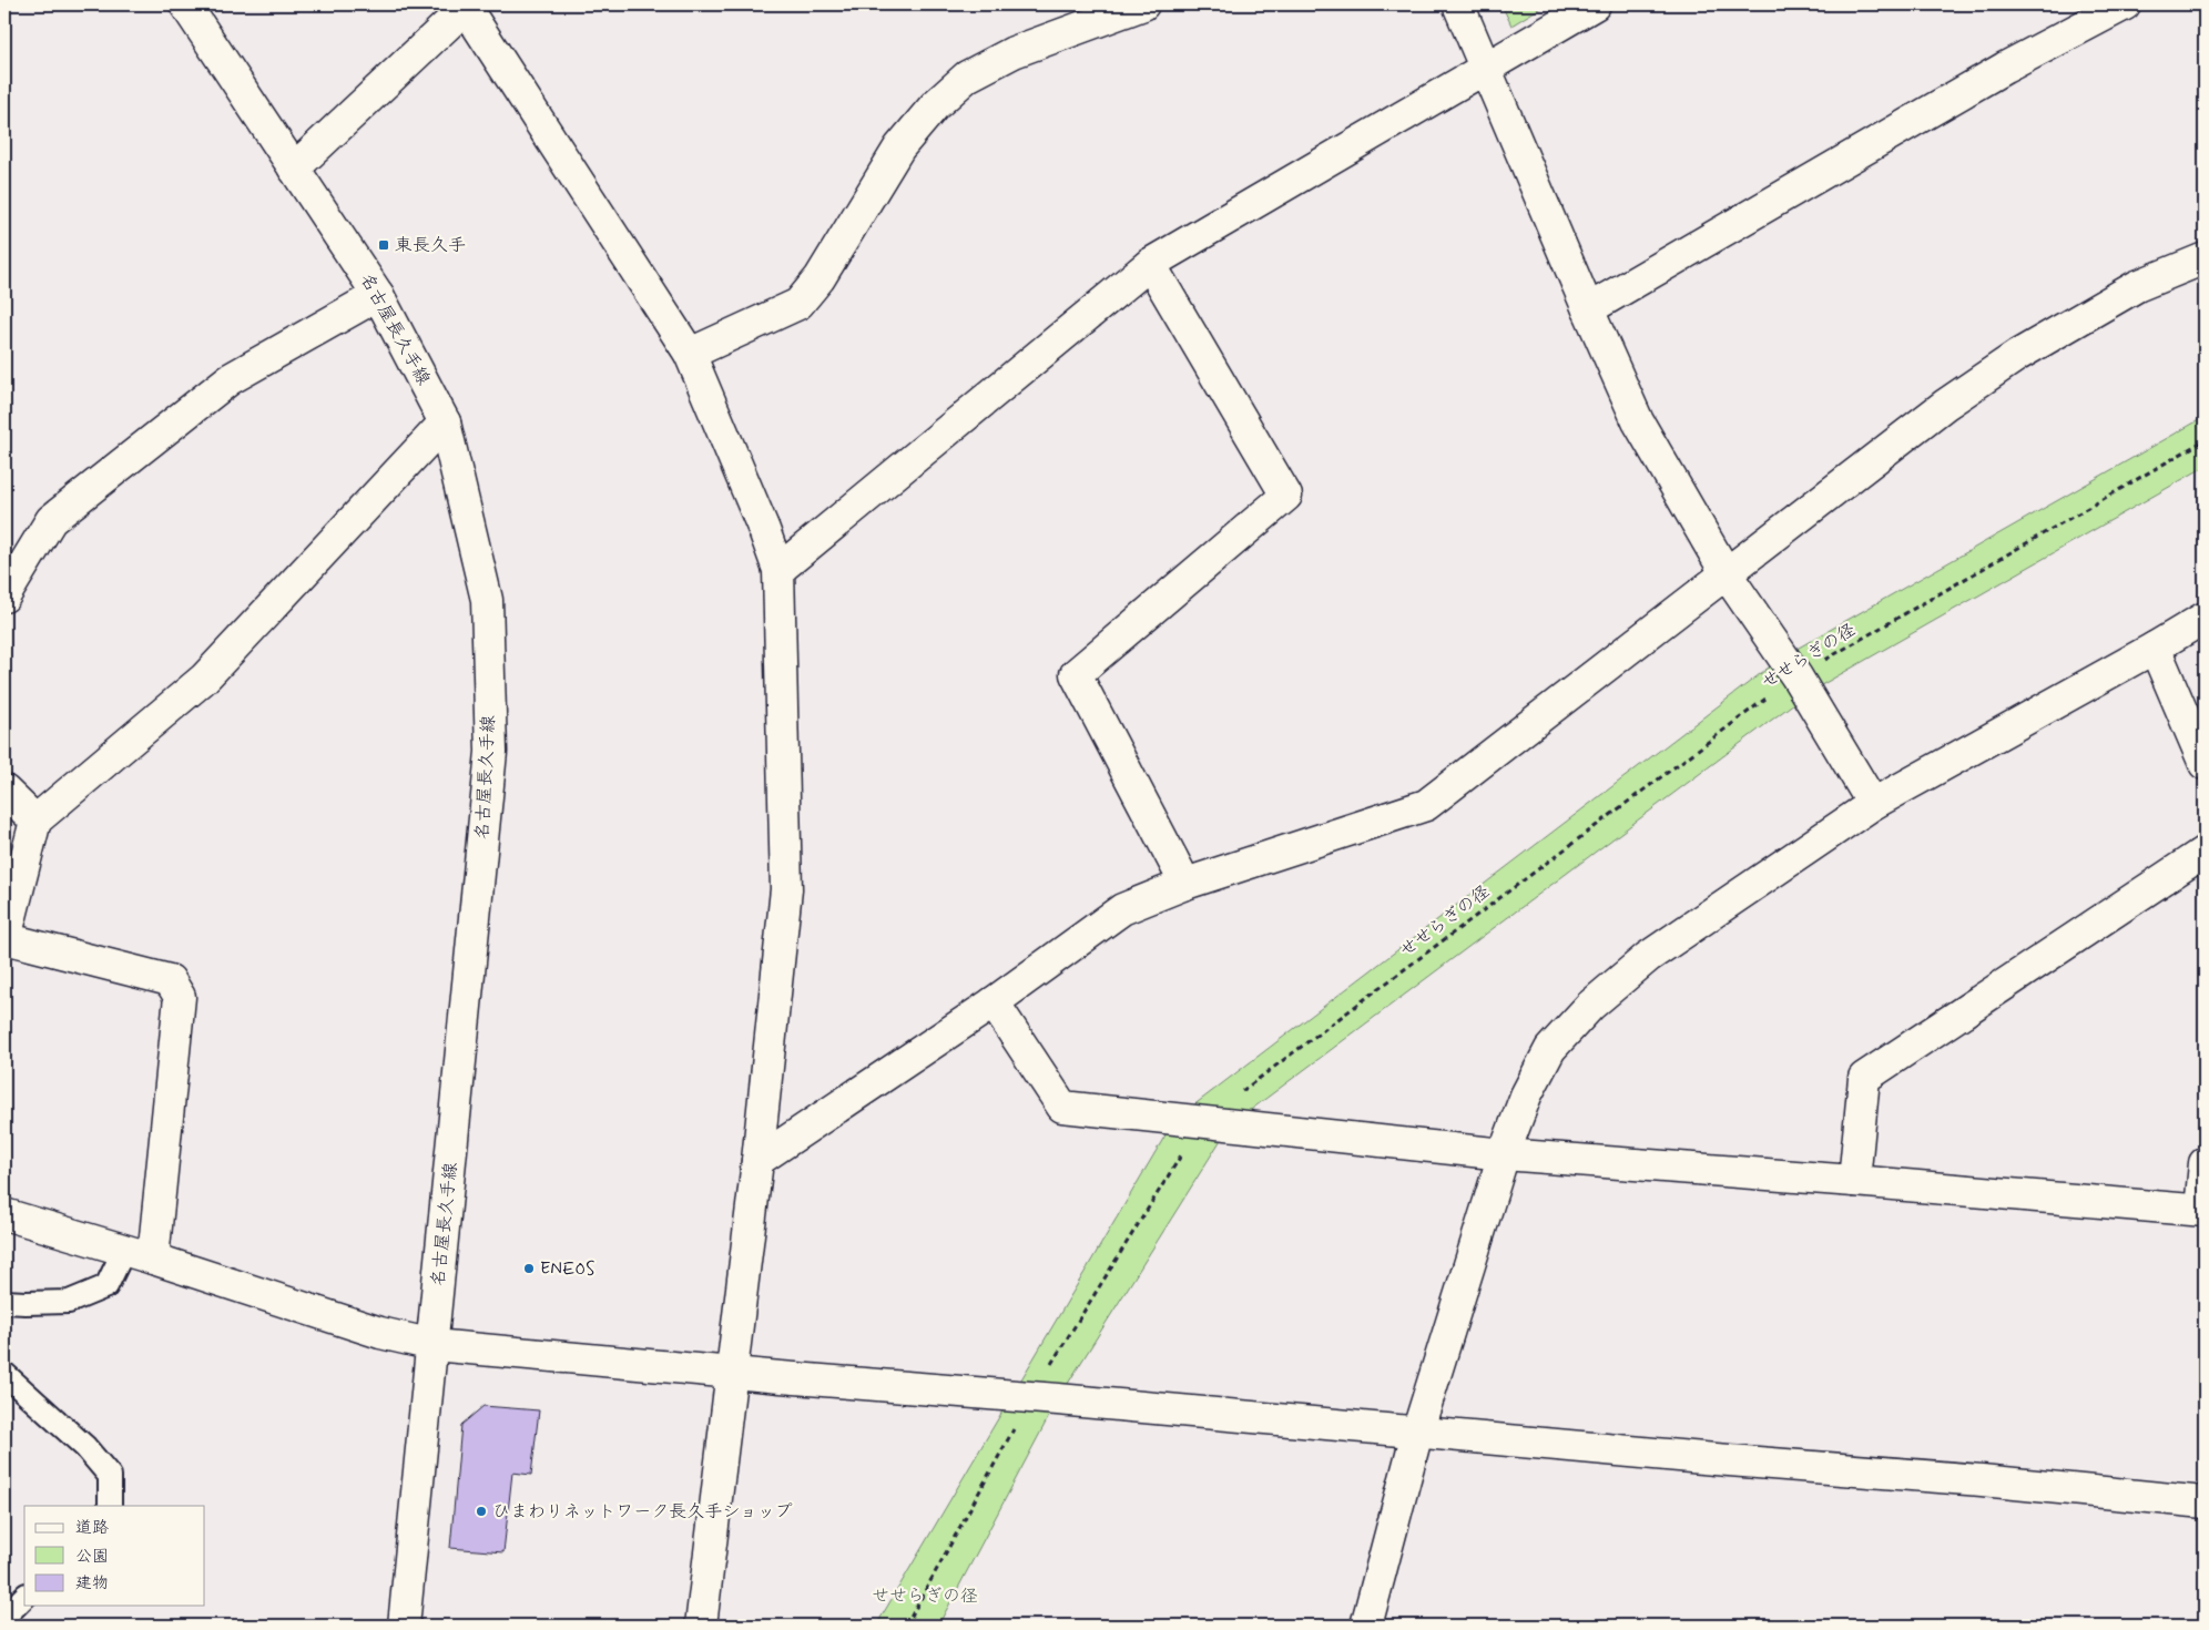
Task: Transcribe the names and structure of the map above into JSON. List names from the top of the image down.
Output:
{
  "streets": {
    "street": ["名古屋長久手線"],
    "path": ["せせらぎの径"]
  },
  "parks": ["せせらぎの径"],
  "places": {
    "transit": ["東長久手"],
    "other": ["ENEOS", "ひまわりネットワーク長久手ショップ"]
  },
  "legend": ["道路", "公園", "建物"]
}
